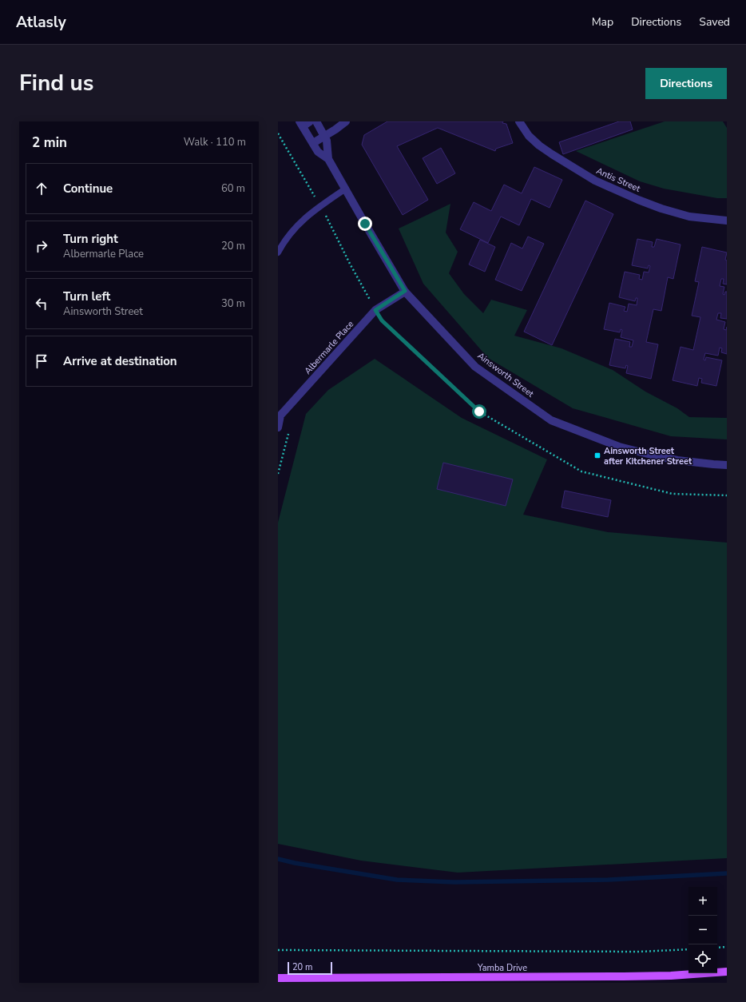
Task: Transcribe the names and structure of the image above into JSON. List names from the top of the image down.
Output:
{
  "streets": {
    "main road": ["Yamba Drive"],
    "street": ["Antis Street", "Albermarle Place", "Ainsworth Street"]
  },
  "crossings": [
    ["Albermarle Place", "Ainsworth Street"]
  ],
  "places": {
    "transit": ["Ainsworth Street after Kitchener Street"]
  },
  "scale_bar": "20 m",
  "page": {
    "header": "Atlasly",
    "nav": ["Map", "Directions", "Saved"],
    "title": "Find us",
    "buttons": "Directions",
    "heading": ["2 min", "Walk · 110 m"],
    "list": [
      ["Continue", "60 m"],
      ["Turn right", "Albermarle Place", "20 m"],
      ["Turn left", "Ainsworth Street", "30 m"],
      "Arrive at destination"
    ],
    "map_buttons": ["+", "−"],
    "scale": "20 m"
  }
}
